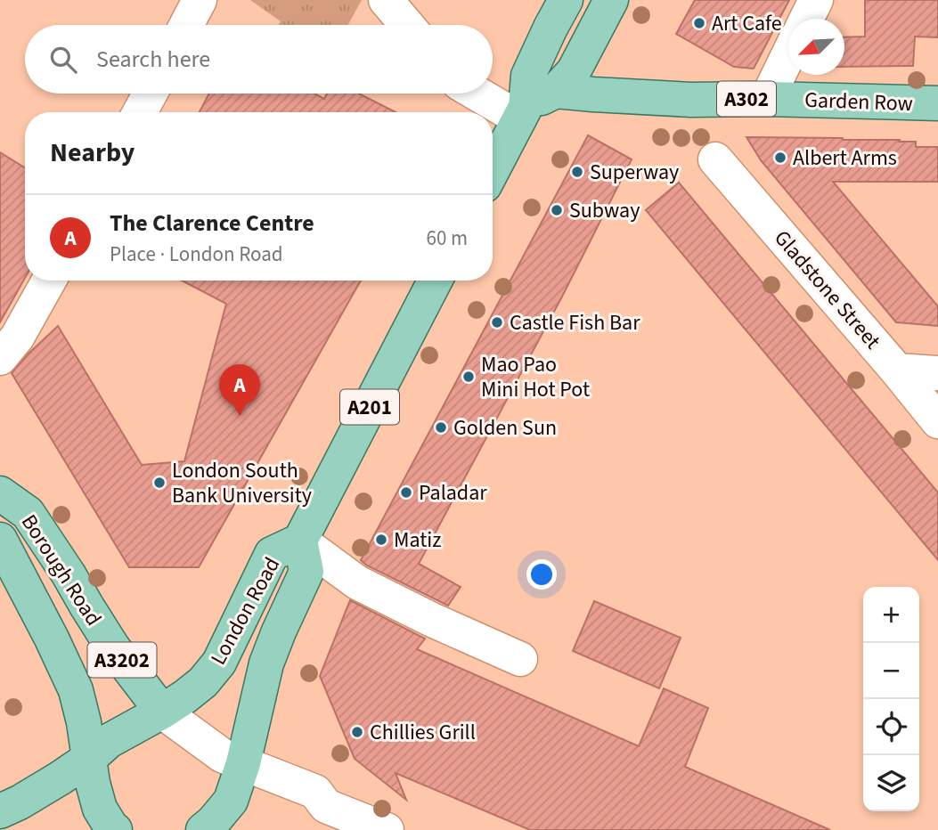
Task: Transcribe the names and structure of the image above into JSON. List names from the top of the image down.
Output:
{
  "streets": {
    "main road": [
      "A302",
      "Garden Row",
      "A201",
      "Borough Road",
      "London Road",
      "A3202"
    ],
    "street": ["Gladstone Street"]
  },
  "crossings": [
    ["Borough Road", "London Road"],
    ["Borough Road", "A3202"],
    ["London Road", "A3202"]
  ],
  "places": [
    "Art Cafe",
    "Albert Arms",
    "Superway",
    "Subway",
    "Castle Fish Bar",
    "Mao Pao Mini Hot Pot",
    "Golden Sun",
    "London South Bank University",
    "Paladar",
    "Matiz",
    "Chillies Grill"
  ],
  "north": "bottom left",
  "page": {
    "search": "Search here",
    "heading": "Nearby",
    "list": [
      {
        "mark": "A",
        "name": "The Clarence Centre",
        "note": "Place · London Road",
        "value": "60 m"
      }
    ],
    "pins": "A",
    "map_buttons": ["+", "−"]
  }
}
